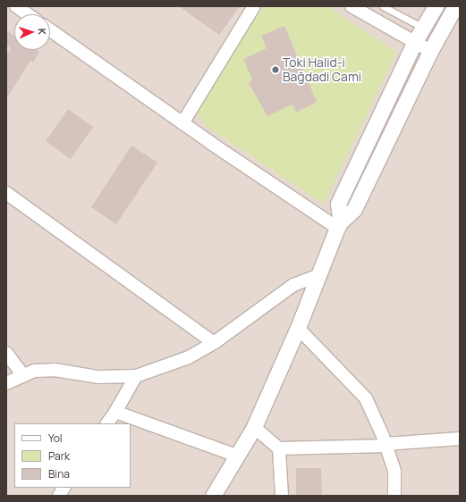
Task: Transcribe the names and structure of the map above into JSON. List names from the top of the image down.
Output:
{
  "places": ["Toki Halid-i Bağdadi Cami"],
  "legend": ["Yol", "Park", "Bina"],
  "north": "right"
}
